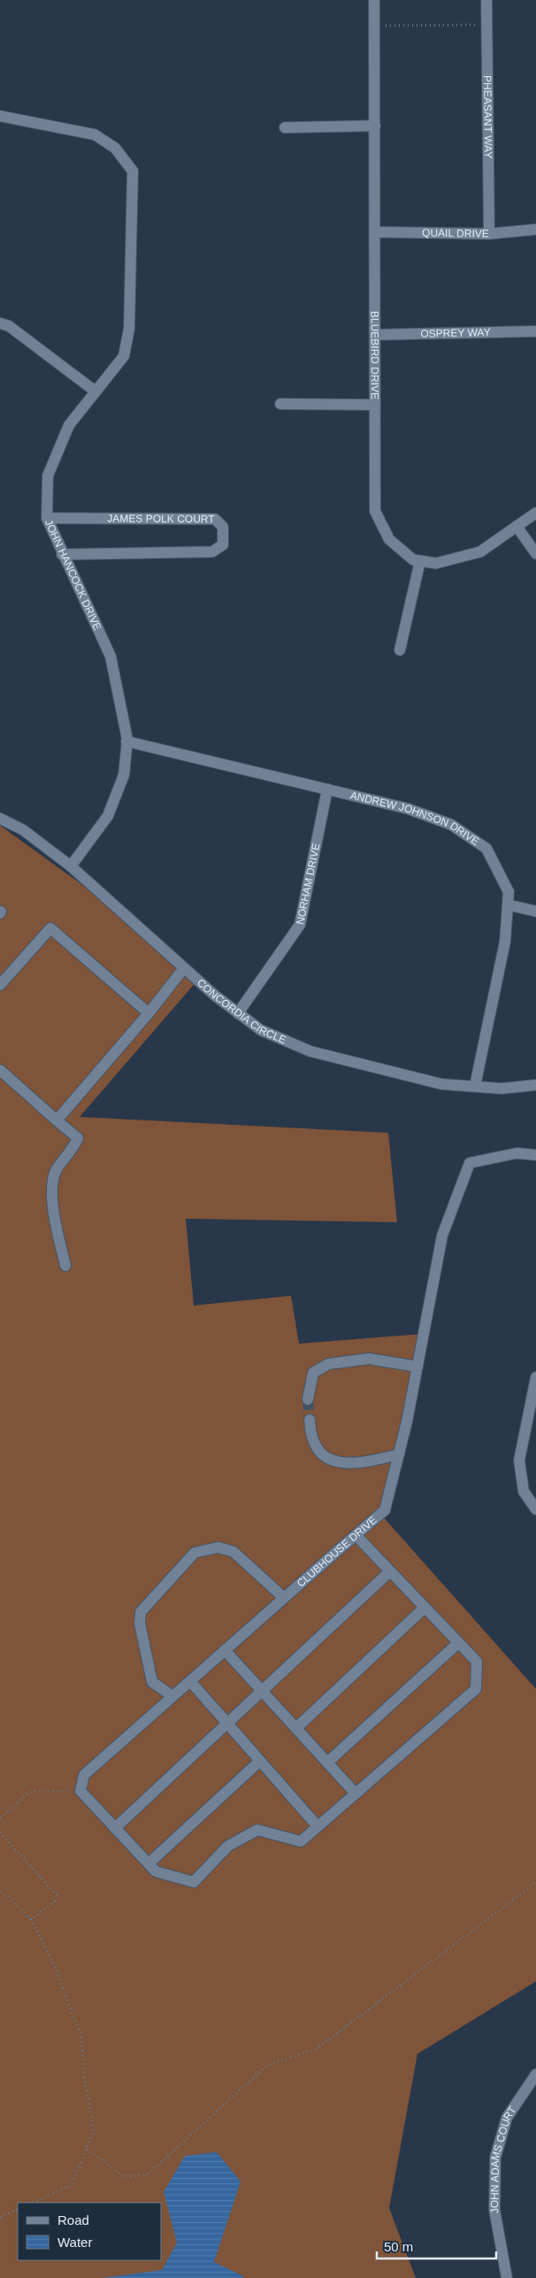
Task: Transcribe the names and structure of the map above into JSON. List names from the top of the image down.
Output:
{
  "streets": {
    "street": [
      "PHEASANT WAY",
      "QUAIL DRIVE",
      "OSPREY WAY",
      "BLUEBIRD DRIVE",
      "JAMES POLK COURT",
      "JOHN HANCOCK DRIVE",
      "ANDREW JOHNSON DRIVE",
      "NORHAM DRIVE",
      "CONCORDIA CIRCLE",
      "CLUBHOUSE DRIVE",
      "JOHN ADAMS COURT"
    ]
  },
  "crossings": [
    ["PHEASANT WAY", "QUAIL DRIVE"],
    ["QUAIL DRIVE", "BLUEBIRD DRIVE"],
    ["OSPREY WAY", "BLUEBIRD DRIVE"],
    ["JAMES POLK COURT", "JOHN HANCOCK DRIVE"],
    ["JOHN HANCOCK DRIVE", "ANDREW JOHNSON DRIVE"],
    ["JOHN HANCOCK DRIVE", "CONCORDIA CIRCLE"],
    ["ANDREW JOHNSON DRIVE", "NORHAM DRIVE"],
    ["ANDREW JOHNSON DRIVE", "CONCORDIA CIRCLE"],
    ["NORHAM DRIVE", "CONCORDIA CIRCLE"]
  ],
  "legend": ["Road", "Water"],
  "scale_bar": "50 m"
}
